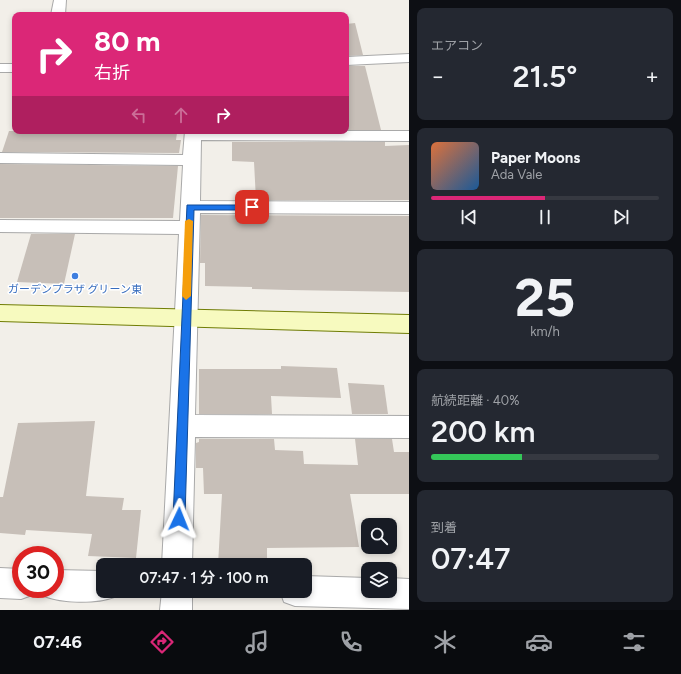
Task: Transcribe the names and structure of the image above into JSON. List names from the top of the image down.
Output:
{
  "places": ["ガーデンプラザ グリーン東"],
  "page": {
    "tile": [
      "エアコン",
      ["25", "km/h"],
      ["航続距離 · 40%", "200 km"],
      ["到着", "07:47"]
    ],
    "turn": ["80 m", "右折"],
    "heat": ["−", "21.5°", "+"],
    "song": ["Paper Moons", "Ada Vale"],
    "limit": "30",
    "trip": "07:47 · 1 分 · 100 m",
    "tabs": "07:46"
  }
}
